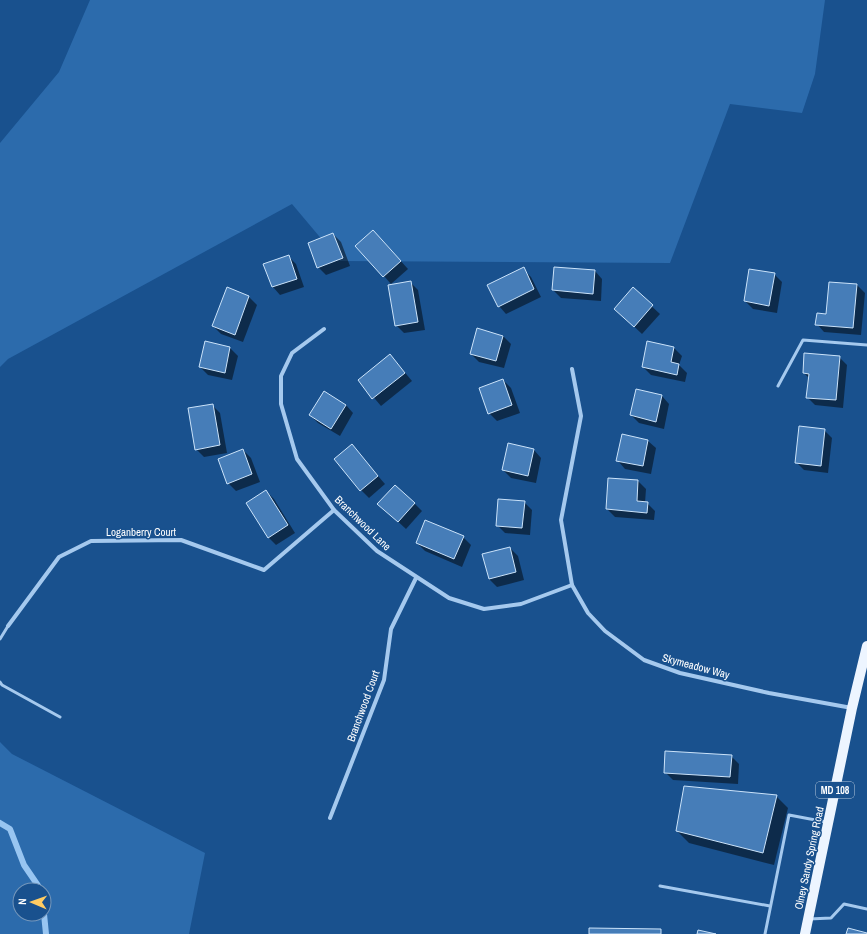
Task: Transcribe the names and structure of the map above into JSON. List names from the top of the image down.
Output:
{
  "streets": {
    "main road": ["MD 108", "Olney Sandy Spring Road"],
    "street": [
      "Branchwood Lane",
      "Loganberry Court",
      "Skymeadow Way",
      "Branchwood Court"
    ]
  },
  "crossings": [
    ["Branchwood Lane", "Loganberry Court"],
    ["Branchwood Lane", "Skymeadow Way"],
    ["Branchwood Lane", "Branchwood Court"],
    ["Skymeadow Way", "Olney Sandy Spring Road"]
  ],
  "north": "left"
}
